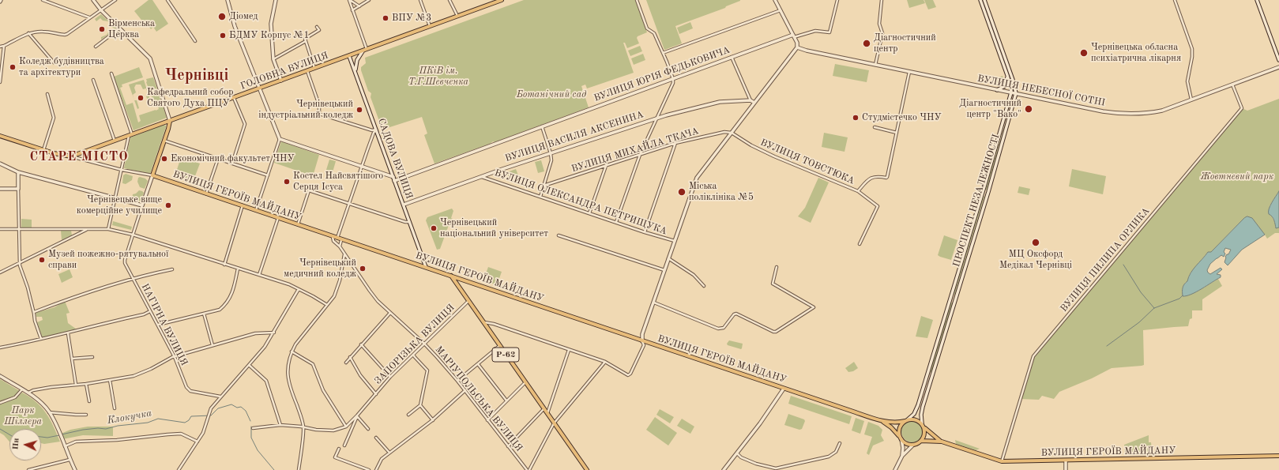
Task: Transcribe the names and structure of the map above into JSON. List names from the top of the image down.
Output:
{
  "streets": {
    "main road": ["ГОЛОВНА ВУЛИЦЯ", "ВУЛИЦЯ ГЕРОЇВ МАЙДАНУ", "Р-62"],
    "street": [
      "ВУЛИЦЯ ЮРІЯ ФЕДЬКОВИЧА",
      "ВУЛИЦЯ НЕБЕСНОЇ СОТНІ",
      "ВУЛИЦЯ ВАСИЛЯ АКСЕНИНА",
      "ВУЛИЦЯ МИХАЙЛА ТКАЧА",
      "САДОВА ВУЛИЦЯ",
      "ВУЛИЦЯ ТОВСТЮКА",
      "ПРОСПЕКТ НЕЗАЛЕЖНОСТІ",
      "ВУЛИЦЯ ОЛЕКСАНДРА ПЕТРИЩУКА",
      "ВУЛИЦЯ ПИЛИПА ОРЛИКА",
      "НАГІРНА ВУЛИЦЯ",
      "ЗАПОРІЗЬКА ВУЛИЦЯ",
      "МАРІУПОЛЬСЬКА ВУЛИЦЯ"
    ]
  },
  "crossings": [
    ["ГОЛОВНА ВУЛИЦЯ", "САДОВА ВУЛИЦЯ"],
    ["ГОЛОВНА ВУЛИЦЯ", "ВУЛИЦЯ ГЕРОЇВ МАЙДАНУ"],
    ["ВУЛИЦЯ ЮРІЯ ФЕДЬКОВИЧА", "САДОВА ВУЛИЦЯ"],
    ["ВУЛИЦЯ НЕБЕСНОЇ СОТНІ", "ПРОСПЕКТ НЕЗАЛЕЖНОСТІ"],
    ["ВУЛИЦЯ НЕБЕСНОЇ СОТНІ", "ВУЛИЦЯ ПИЛИПА ОРЛИКА"],
    ["ВУЛИЦЯ ВАСИЛЯ АКСЕНИНА", "САДОВА ВУЛИЦЯ"],
    ["ВУЛИЦЯ ВАСИЛЯ АКСЕНИНА", "ВУЛИЦЯ ОЛЕКСАНДРА ПЕТРИЩУКА"],
    ["ВУЛИЦЯ МИХАЙЛА ТКАЧА", "ВУЛИЦЯ ТОВСТЮКА"],
    ["САДОВА ВУЛИЦЯ", "ВУЛИЦЯ ГЕРОЇВ МАЙДАНУ"],
    ["ВУЛИЦЯ ГЕРОЇВ МАЙДАНУ", "ВУЛИЦЯ ПИЛИПА ОРЛИКА"],
    ["ВУЛИЦЯ ГЕРОЇВ МАЙДАНУ", "Р-62"],
    ["ВУЛИЦЯ ГЕРОЇВ МАЙДАНУ", "МАРІУПОЛЬСЬКА ВУЛИЦЯ"],
    ["ЗАПОРІЗЬКА ВУЛИЦЯ", "Р-62"],
    ["ЗАПОРІЗЬКА ВУЛИЦЯ", "МАРІУПОЛЬСЬКА ВУЛИЦЯ"]
  ],
  "districts": ["Чернівці", "СТАРЕ МІСТО"],
  "water": ["Клокучка"],
  "parks": [
    "ПКіВ ім. Т.Г.Шевченка",
    "Ботанічний сад",
    "Жовтневий парк",
    "Парк Шіллера"
  ],
  "places": [
    "Діомед",
    "ВПУ №3",
    "Вірменська Церква",
    "БДМУ Корпус №1",
    "Діагностичний центр",
    "Чернівецька обласна психіатрична лікарня",
    "Коледж будівництва та архітектури",
    "Кафедральний собор Святого Духа ПЦУ",
    "Діагностичний центр \"Вако\"",
    "Чернівецький індустріальний коледж",
    "Студмістечко ЧНУ",
    "Економічний факультет ЧНУ",
    "Костел Найсвятішого Серця Ісуса",
    "Міська поліклініка №5",
    "Чернівецьке вище комерційне училище",
    "Чернівецький національний університет",
    "МЦ Оксфорд Медікал Чернівці",
    "Музей пожежно-рятувальної справи",
    "Чернівецький медичний коледж"
  ],
  "north": "left"
}
